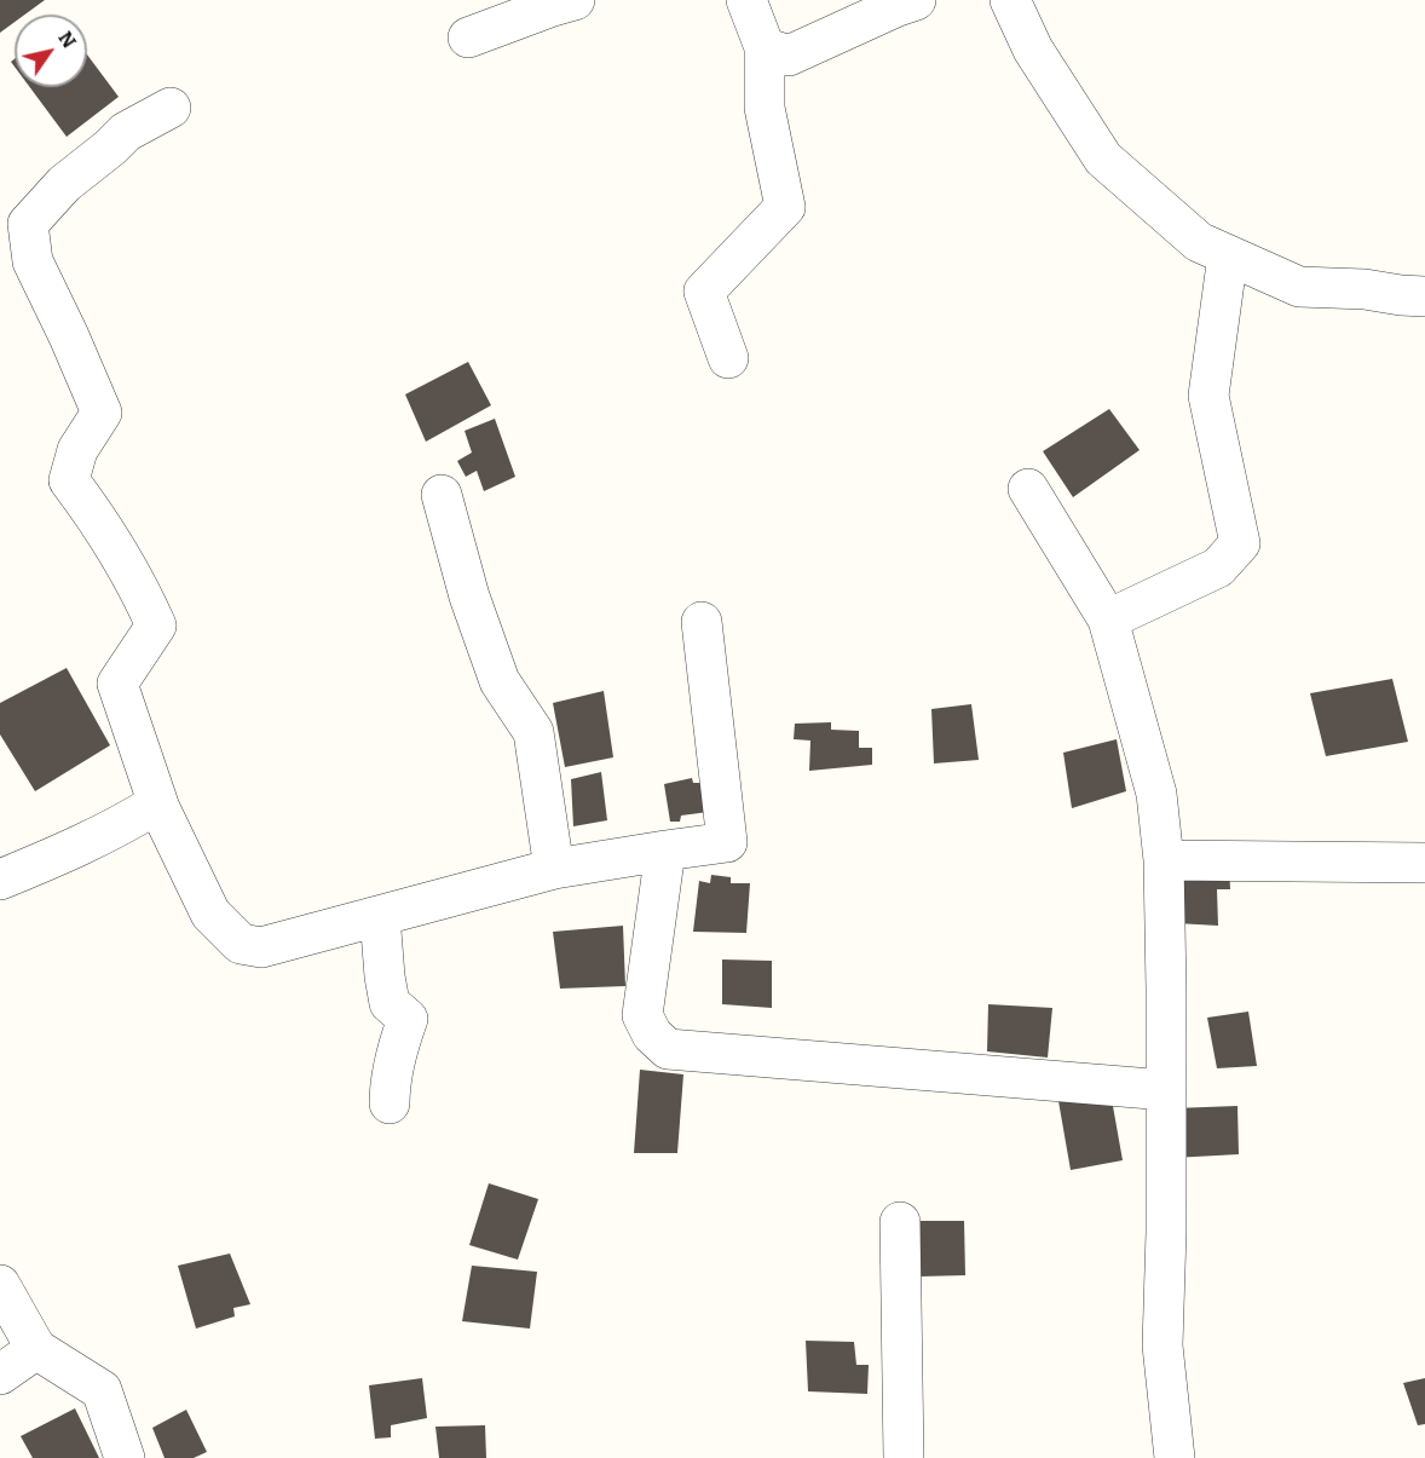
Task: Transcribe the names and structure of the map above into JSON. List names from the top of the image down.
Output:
{
  "north": "top right"
}
